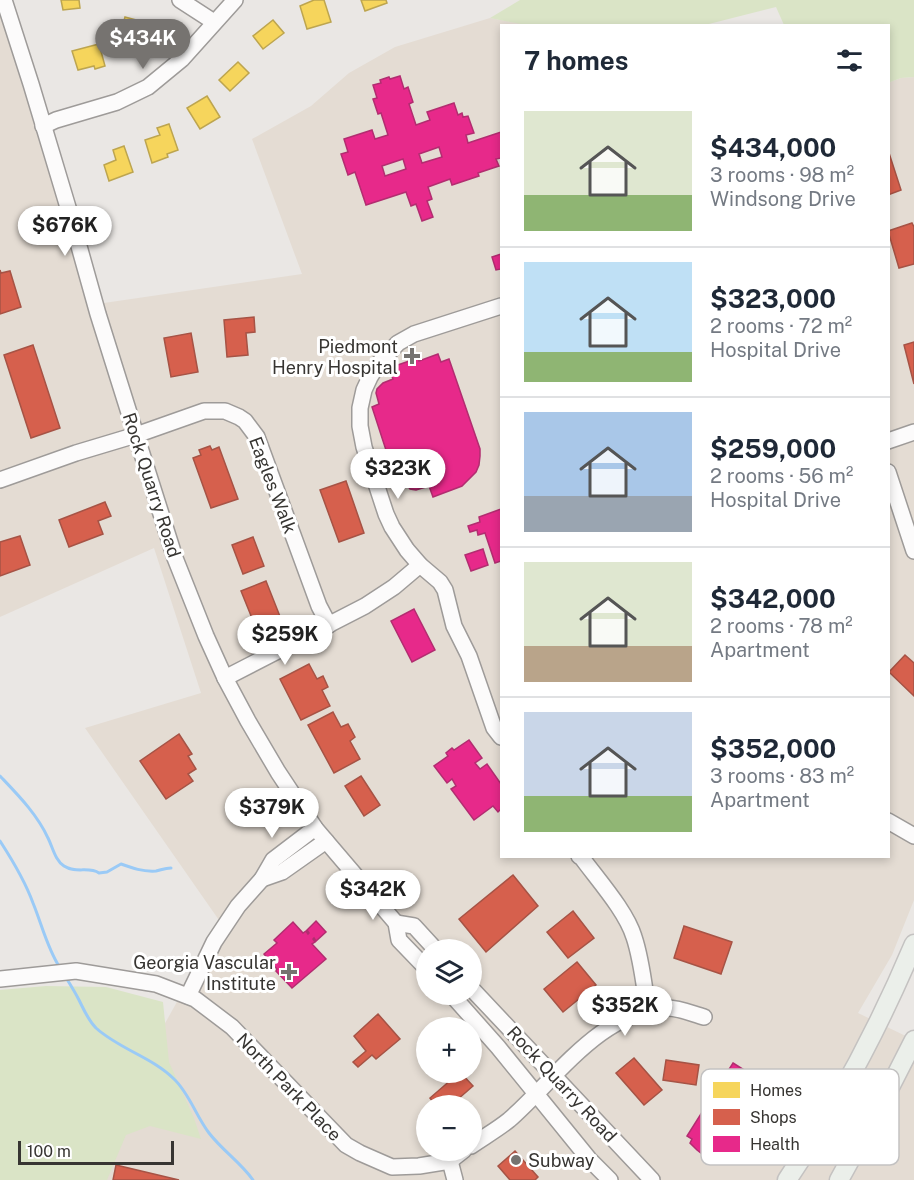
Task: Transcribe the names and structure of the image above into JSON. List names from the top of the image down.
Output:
{
  "streets": {
    "street": ["Rock Quarry Road", "Eagles Walk", "North Park Place"]
  },
  "crossings": [
    ["Rock Quarry Road", "Eagles Walk"]
  ],
  "places": {
    "health": ["Piedmont Henry Hospital", "Georgia Vascular Institute"],
    "other": ["Subway"]
  },
  "legend": ["Homes", "Shops", "Health"],
  "scale_bar": "100 m",
  "page": {
    "price": [
      "$434K",
      "$676K",
      "$323K",
      "$259K",
      "$379K",
      "$342K",
      "$352K"
    ],
    "heading": "7 homes",
    "list": [
      {
        "name": "$434,000",
        "note": "3 rooms · 98 m² · Windsong Drive"
      },
      {
        "name": "$323,000",
        "note": "2 rooms · 72 m² · Hospital Drive"
      },
      {
        "name": "$259,000",
        "note": "2 rooms · 56 m² · Hospital Drive"
      },
      {
        "name": "$342,000",
        "note": "2 rooms · 78 m² · Apartment"
      },
      {
        "name": "$352,000",
        "note": "3 rooms · 83 m² · Apartment"
      }
    ],
    "map_buttons": ["+", "−"],
    "scale": "100 m"
  }
}
